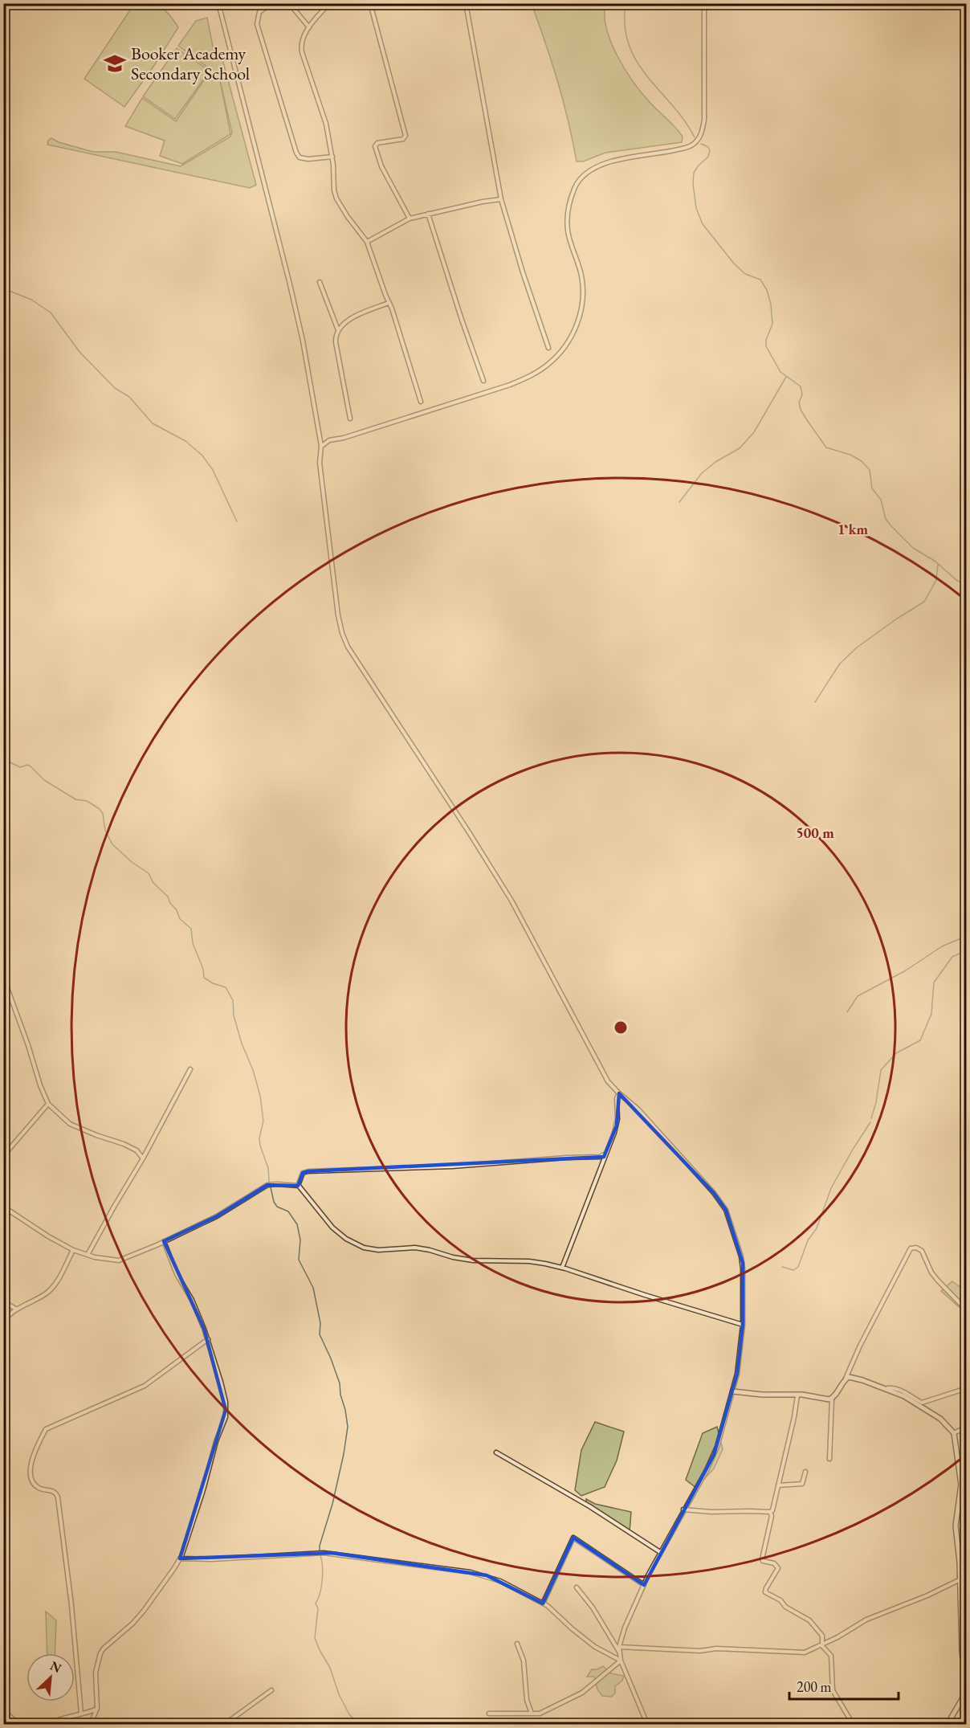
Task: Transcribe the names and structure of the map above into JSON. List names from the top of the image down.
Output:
{
  "places": {
    "school or university": ["Booker Academy Secondary School"]
  },
  "scale_bar": "200 m",
  "north": "top right",
  "rings": ["1 km", "500 m"]
}
